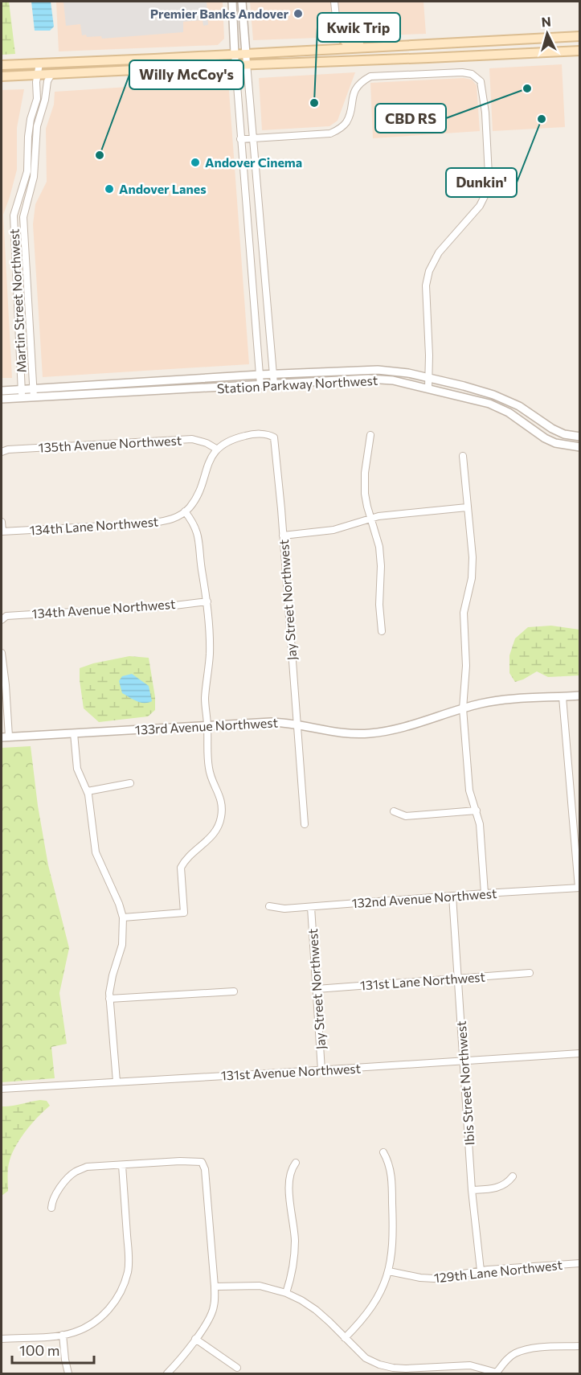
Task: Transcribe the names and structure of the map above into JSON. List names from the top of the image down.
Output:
{
  "streets": {
    "street": [
      "Martin Street Northwest",
      "Station Parkway Northwest",
      "135th Avenue Northwest",
      "134th Lane Northwest",
      "Jay Street Northwest",
      "134th Avenue Northwest",
      "133rd Avenue Northwest",
      "132nd Avenue Northwest",
      "131st Lane Northwest",
      "131st Avenue Northwest",
      "Ibis Street Northwest",
      "129th Lane Northwest"
    ]
  },
  "crossings": [
    ["Martin Street Northwest", "Station Parkway Northwest"],
    ["135th Avenue Northwest", "Jay Street Northwest"],
    ["Jay Street Northwest", "133rd Avenue Northwest"],
    ["Jay Street Northwest", "132nd Avenue Northwest"],
    ["Jay Street Northwest", "131st Lane Northwest"],
    ["Jay Street Northwest", "131st Avenue Northwest"],
    ["132nd Avenue Northwest", "Ibis Street Northwest"],
    ["131st Lane Northwest", "Ibis Street Northwest"],
    ["131st Avenue Northwest", "Ibis Street Northwest"],
    ["Ibis Street Northwest", "129th Lane Northwest"]
  ],
  "places": [
    "Premier Banks Andover",
    "CBD RS",
    "Kwik Trip",
    "Dunkin'",
    "Willy McCoy's",
    "Andover Cinema",
    "Andover Lanes"
  ],
  "scale_bar": "100 m",
  "north": "top"
}
